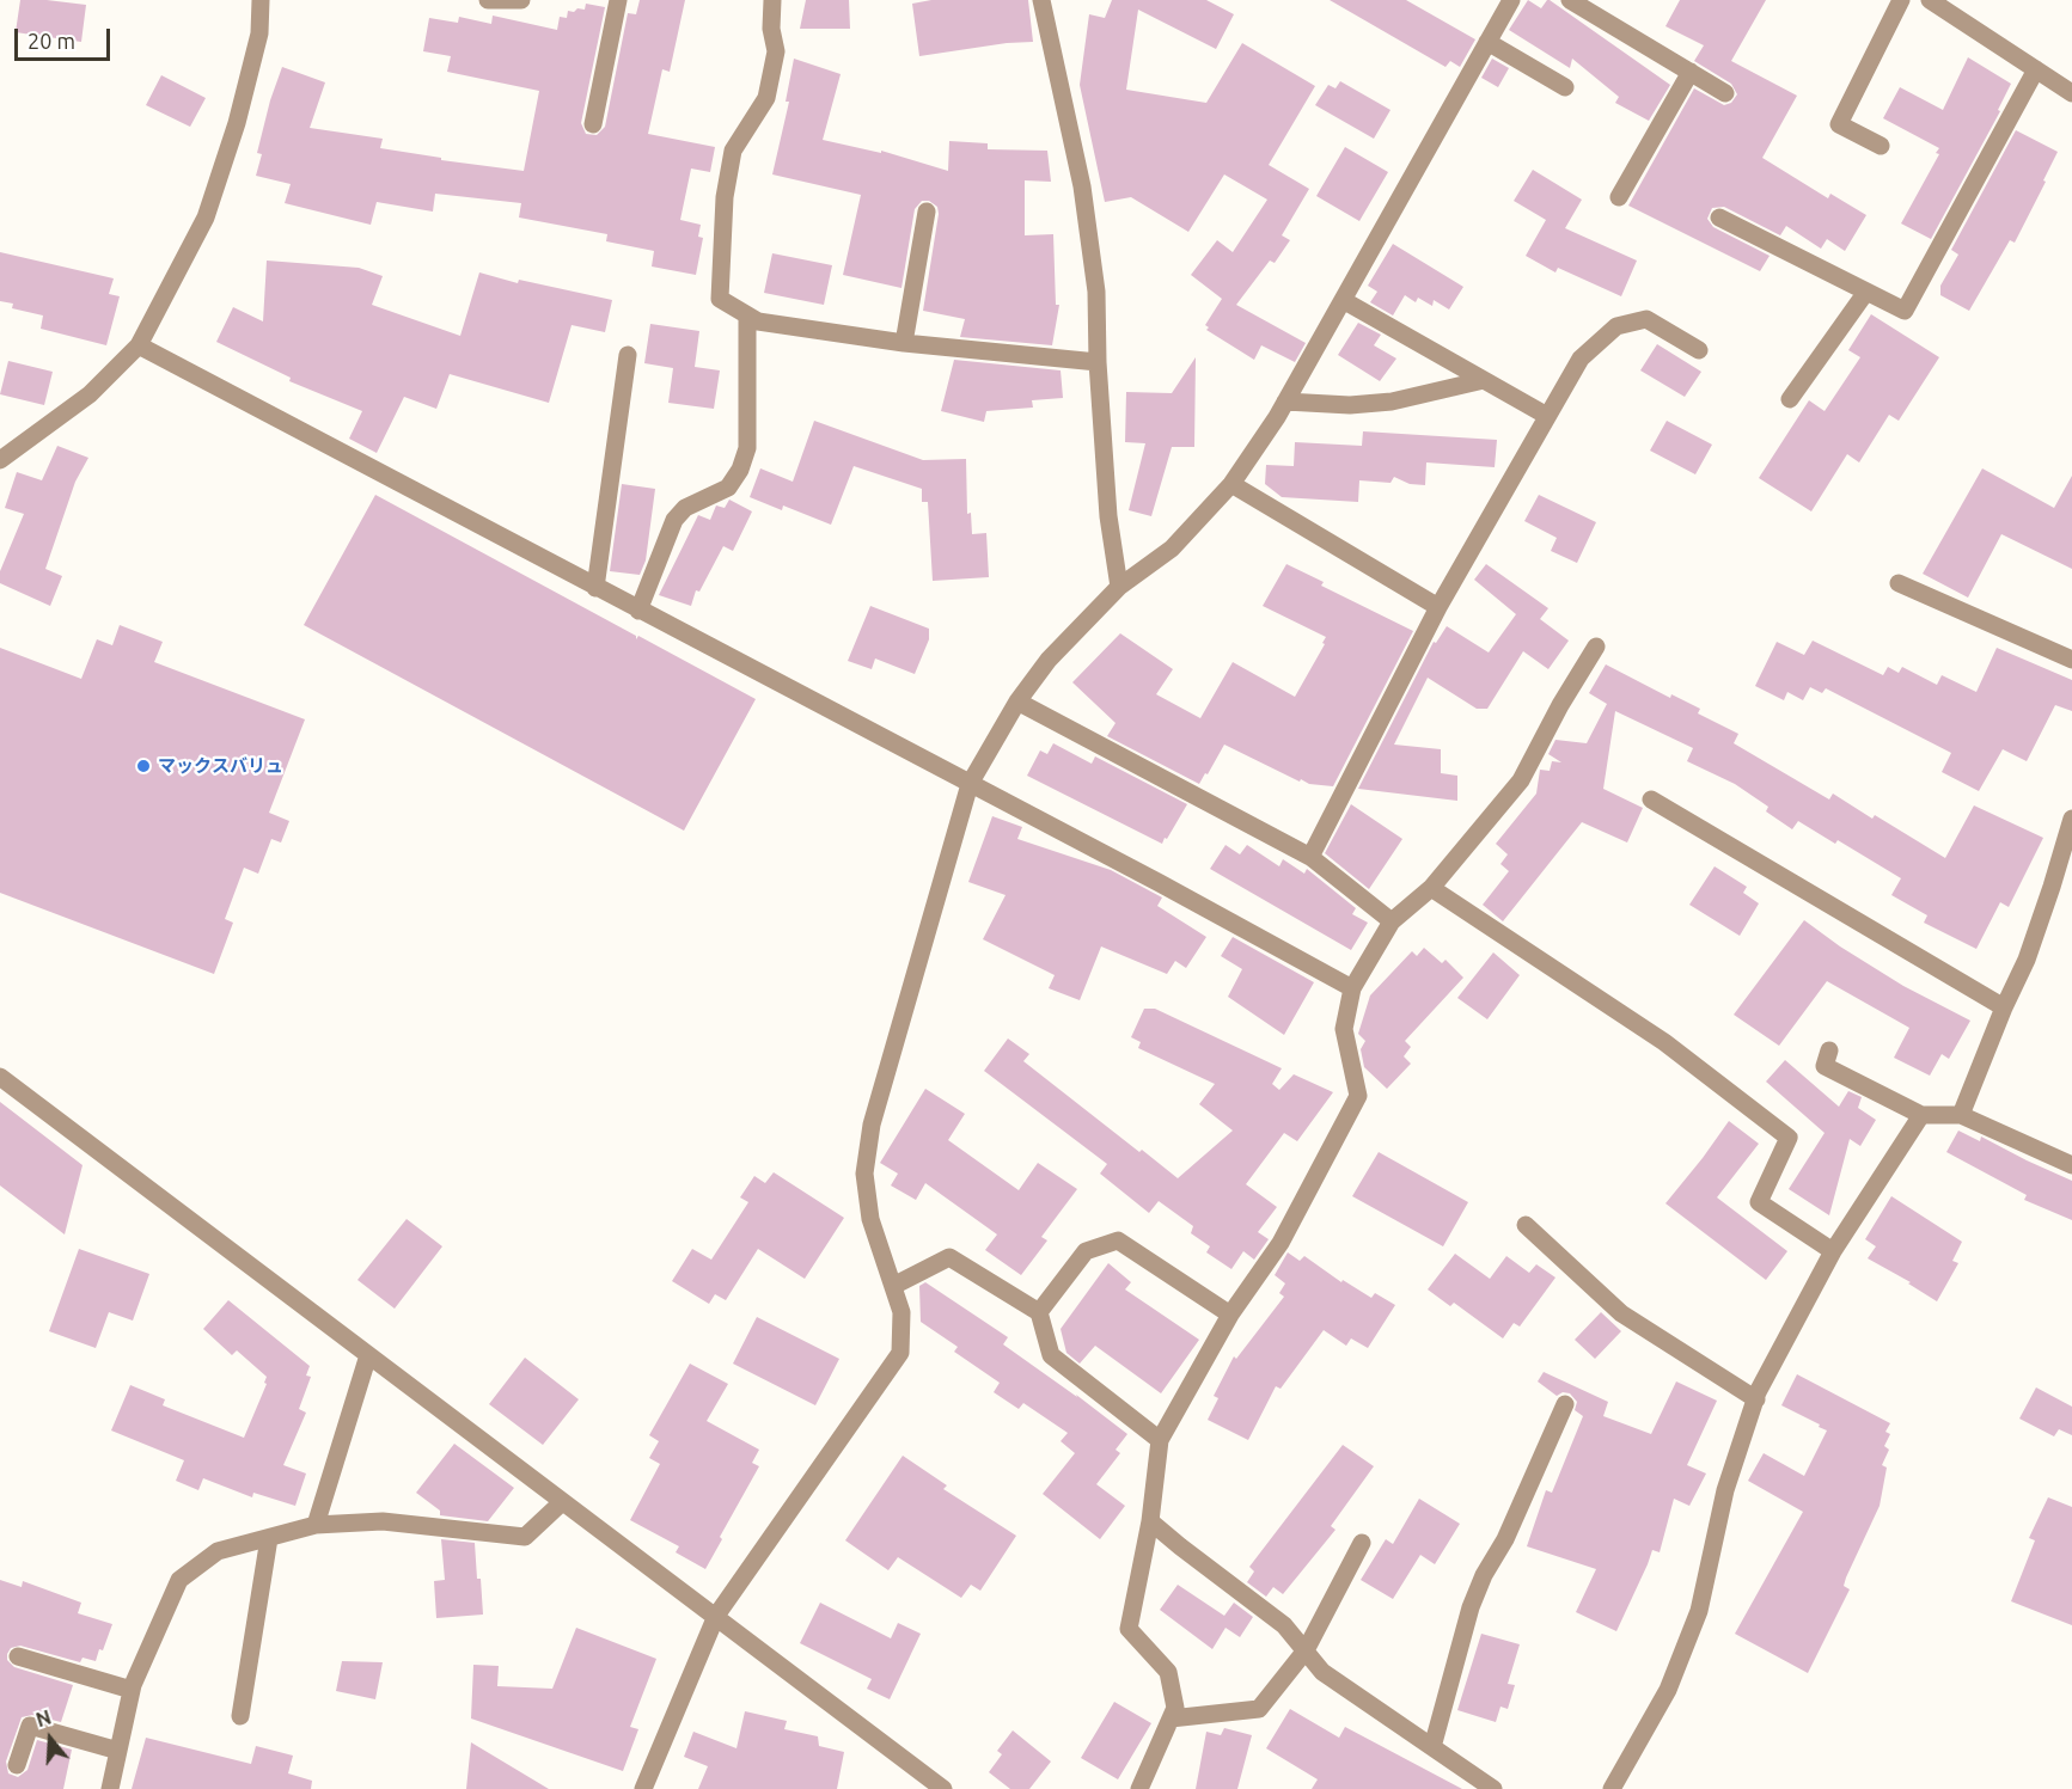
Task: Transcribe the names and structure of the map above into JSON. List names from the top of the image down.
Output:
{
  "places": ["マックスバリュ"],
  "scale_bar": "20 m",
  "north": "top"
}
